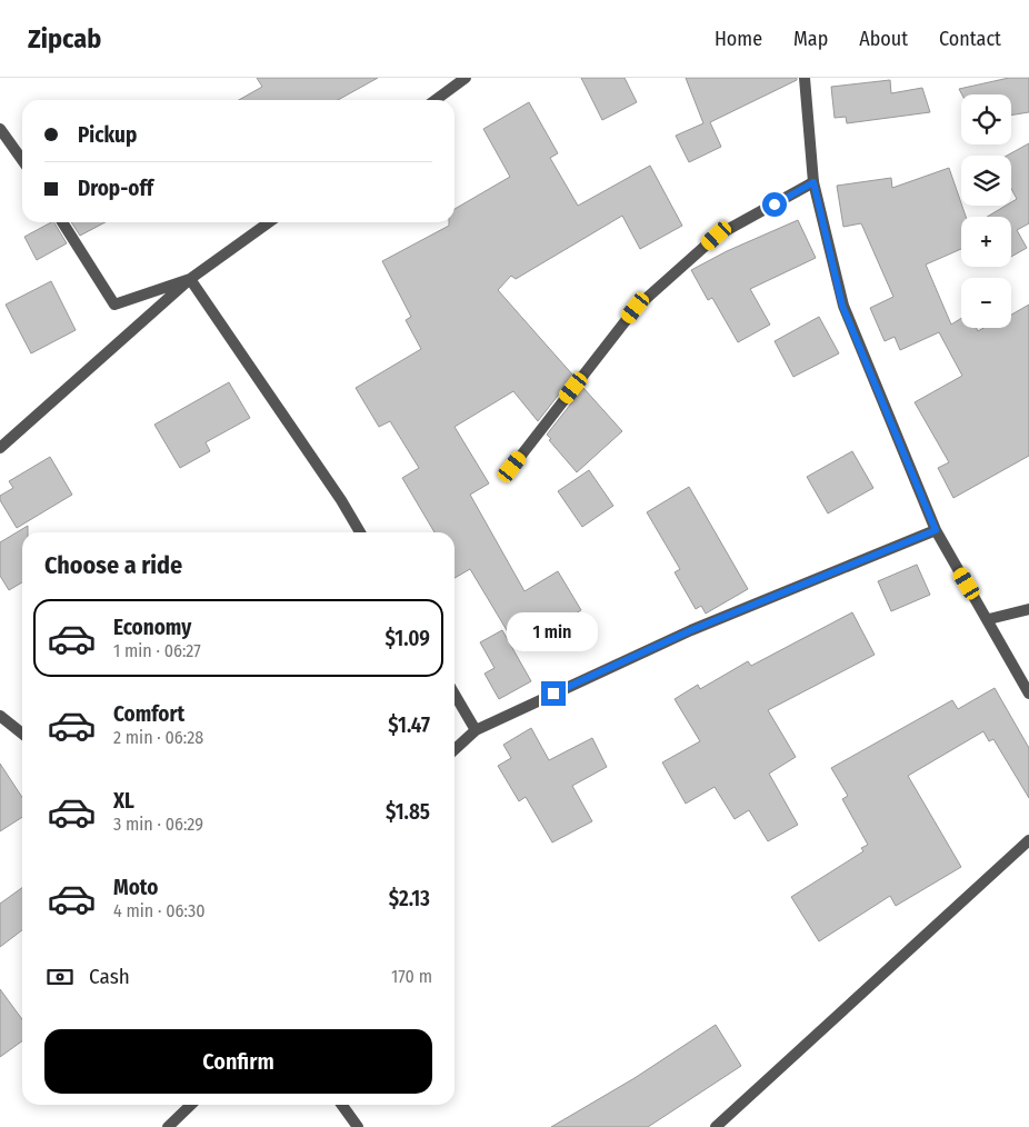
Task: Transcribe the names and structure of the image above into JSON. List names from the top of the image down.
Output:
{
  "page": {
    "header": "Zipcab",
    "nav": [
      "Home",
      "Map",
      "About",
      "Contact"
    ],
    "map_buttons": ["+", "−"],
    "banner": ["Pickup", "Drop-off"],
    "heading": "Choose a ride",
    "list": [
      {
        "name": "Economy",
        "note": "1 min · 06:27",
        "value": "$1.09"
      },
      {
        "name": "Comfort",
        "note": "2 min · 06:28",
        "value": "$1.47"
      },
      {
        "name": "XL",
        "note": "3 min · 06:29",
        "value": "$1.85"
      },
      {
        "name": "Moto",
        "note": "4 min · 06:30",
        "value": "$2.13"
      }
    ],
    "bubble": "1 min",
    "pay": ["Cash", "170 m"],
    "buttons": "Confirm"
  }
}
